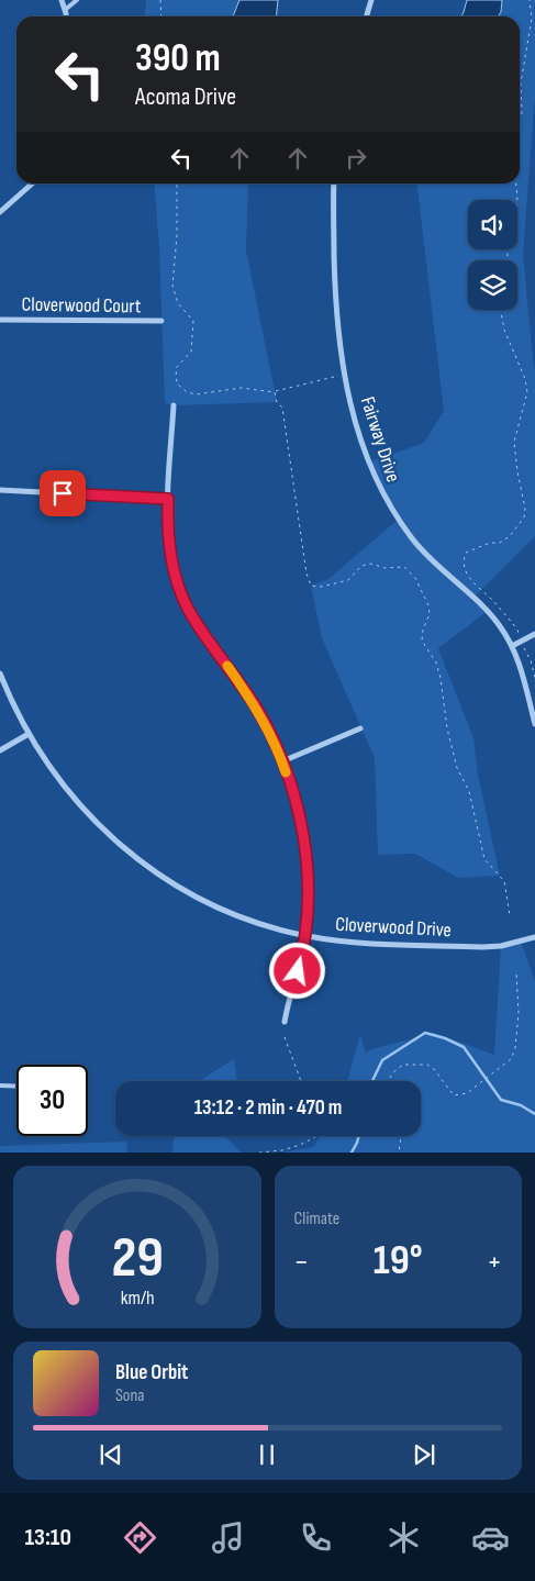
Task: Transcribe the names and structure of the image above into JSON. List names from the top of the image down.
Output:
{
  "streets": {
    "street": ["Cloverwood Court", "Fairway Drive", "Cloverwood Drive"]
  },
  "page": {
    "turn": ["390 m", "Acoma Drive"],
    "limit": "30",
    "trip": "13:12 · 2 min · 470 m",
    "tile": "Climate",
    "heat": ["−", "19°", "+"],
    "song": ["Blue Orbit", "Sona"],
    "tabs": "13:10",
    "gauge": ["29", "km/h"]
  }
}
